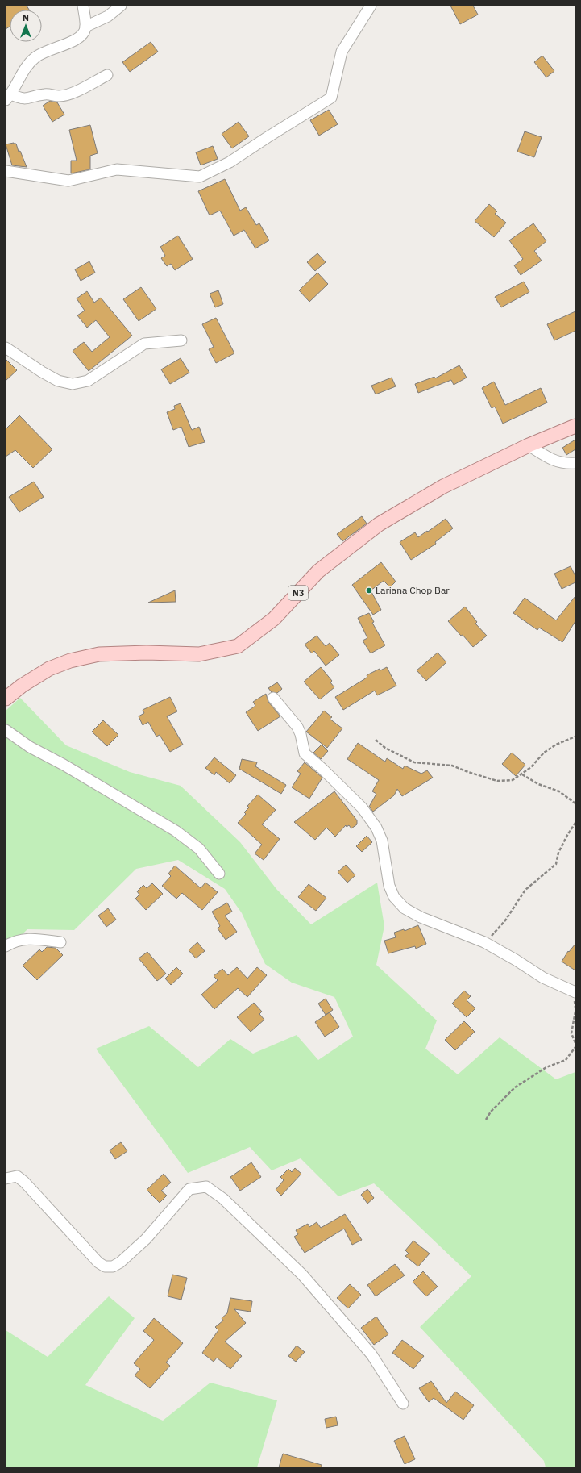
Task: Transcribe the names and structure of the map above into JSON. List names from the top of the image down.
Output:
{
  "streets": {
    "main road": ["N3"]
  },
  "places": ["Lariana Chop Bar"],
  "north": "top"
}
